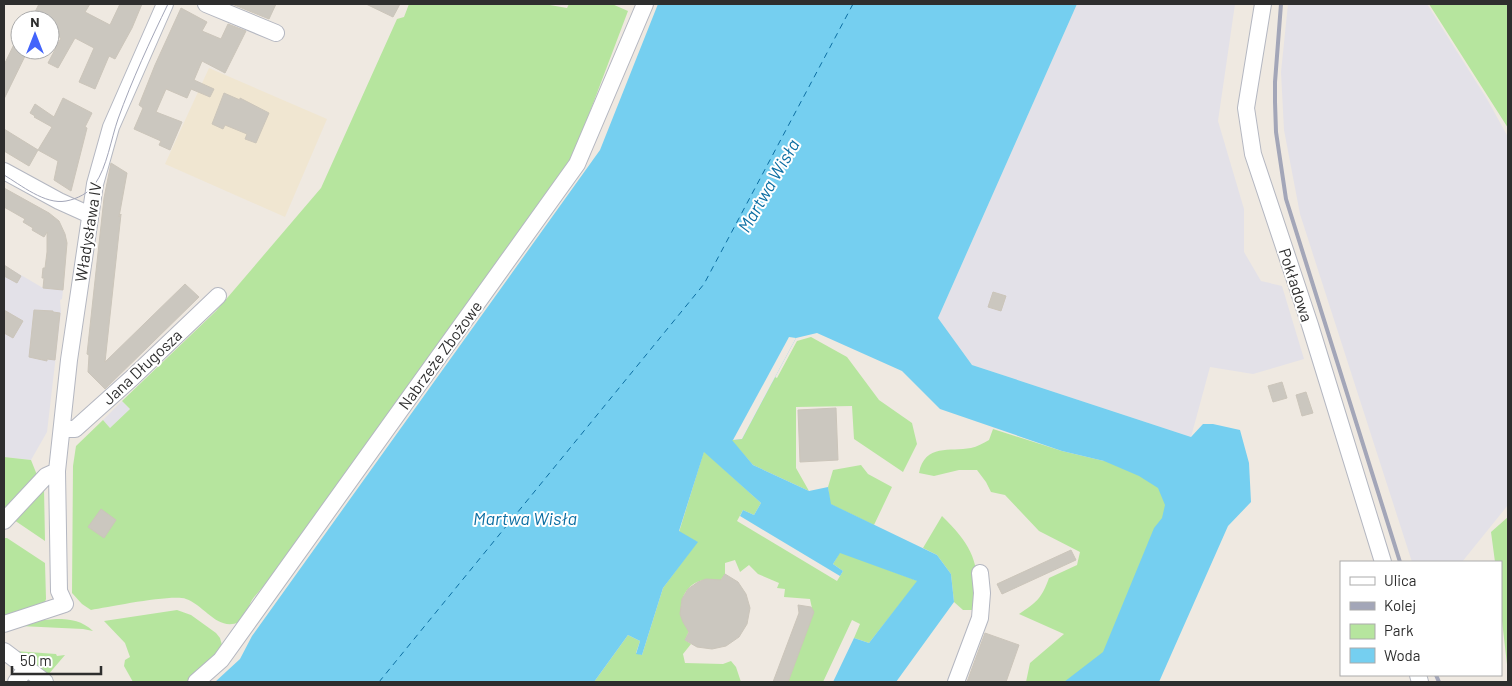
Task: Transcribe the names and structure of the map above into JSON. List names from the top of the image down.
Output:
{
  "streets": {
    "street": [
      "Władysława IV",
      "Pokładowa",
      "Nabrzeże Zbożowe",
      "Jana Długosza"
    ]
  },
  "crossings": [
    ["Władysława IV", "Jana Długosza"]
  ],
  "water": ["Martwa Wisła"],
  "legend": [
    "Ulica",
    "Kolej",
    "Park",
    "Woda"
  ],
  "scale_bar": "50 m",
  "north": "top"
}
